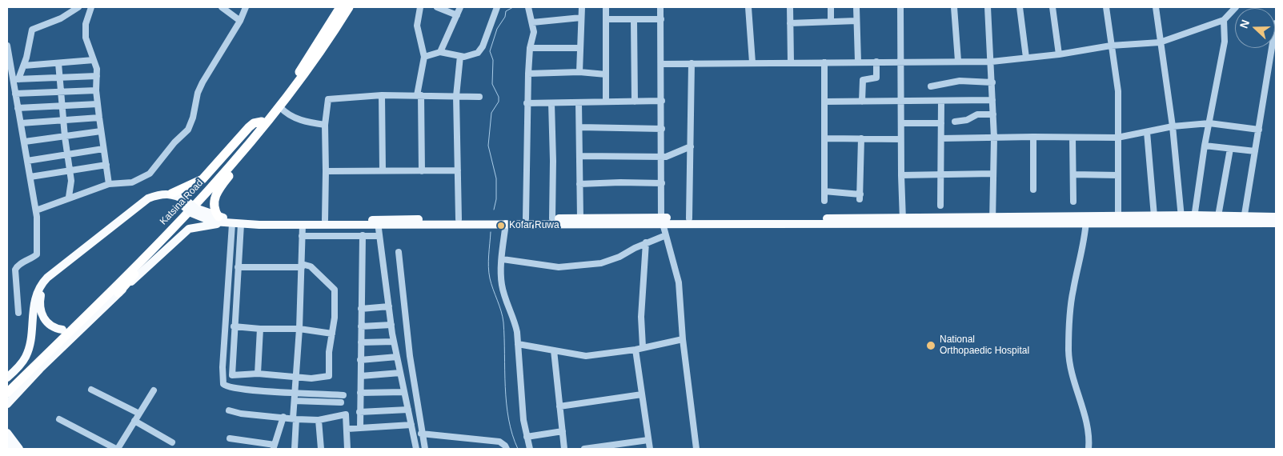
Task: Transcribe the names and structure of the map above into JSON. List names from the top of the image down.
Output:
{
  "streets": {
    "highway": ["Katsina Road"]
  },
  "places": ["Kofar Ruwa", "National Orthopaedic Hospital"],
  "north": "left"
}
